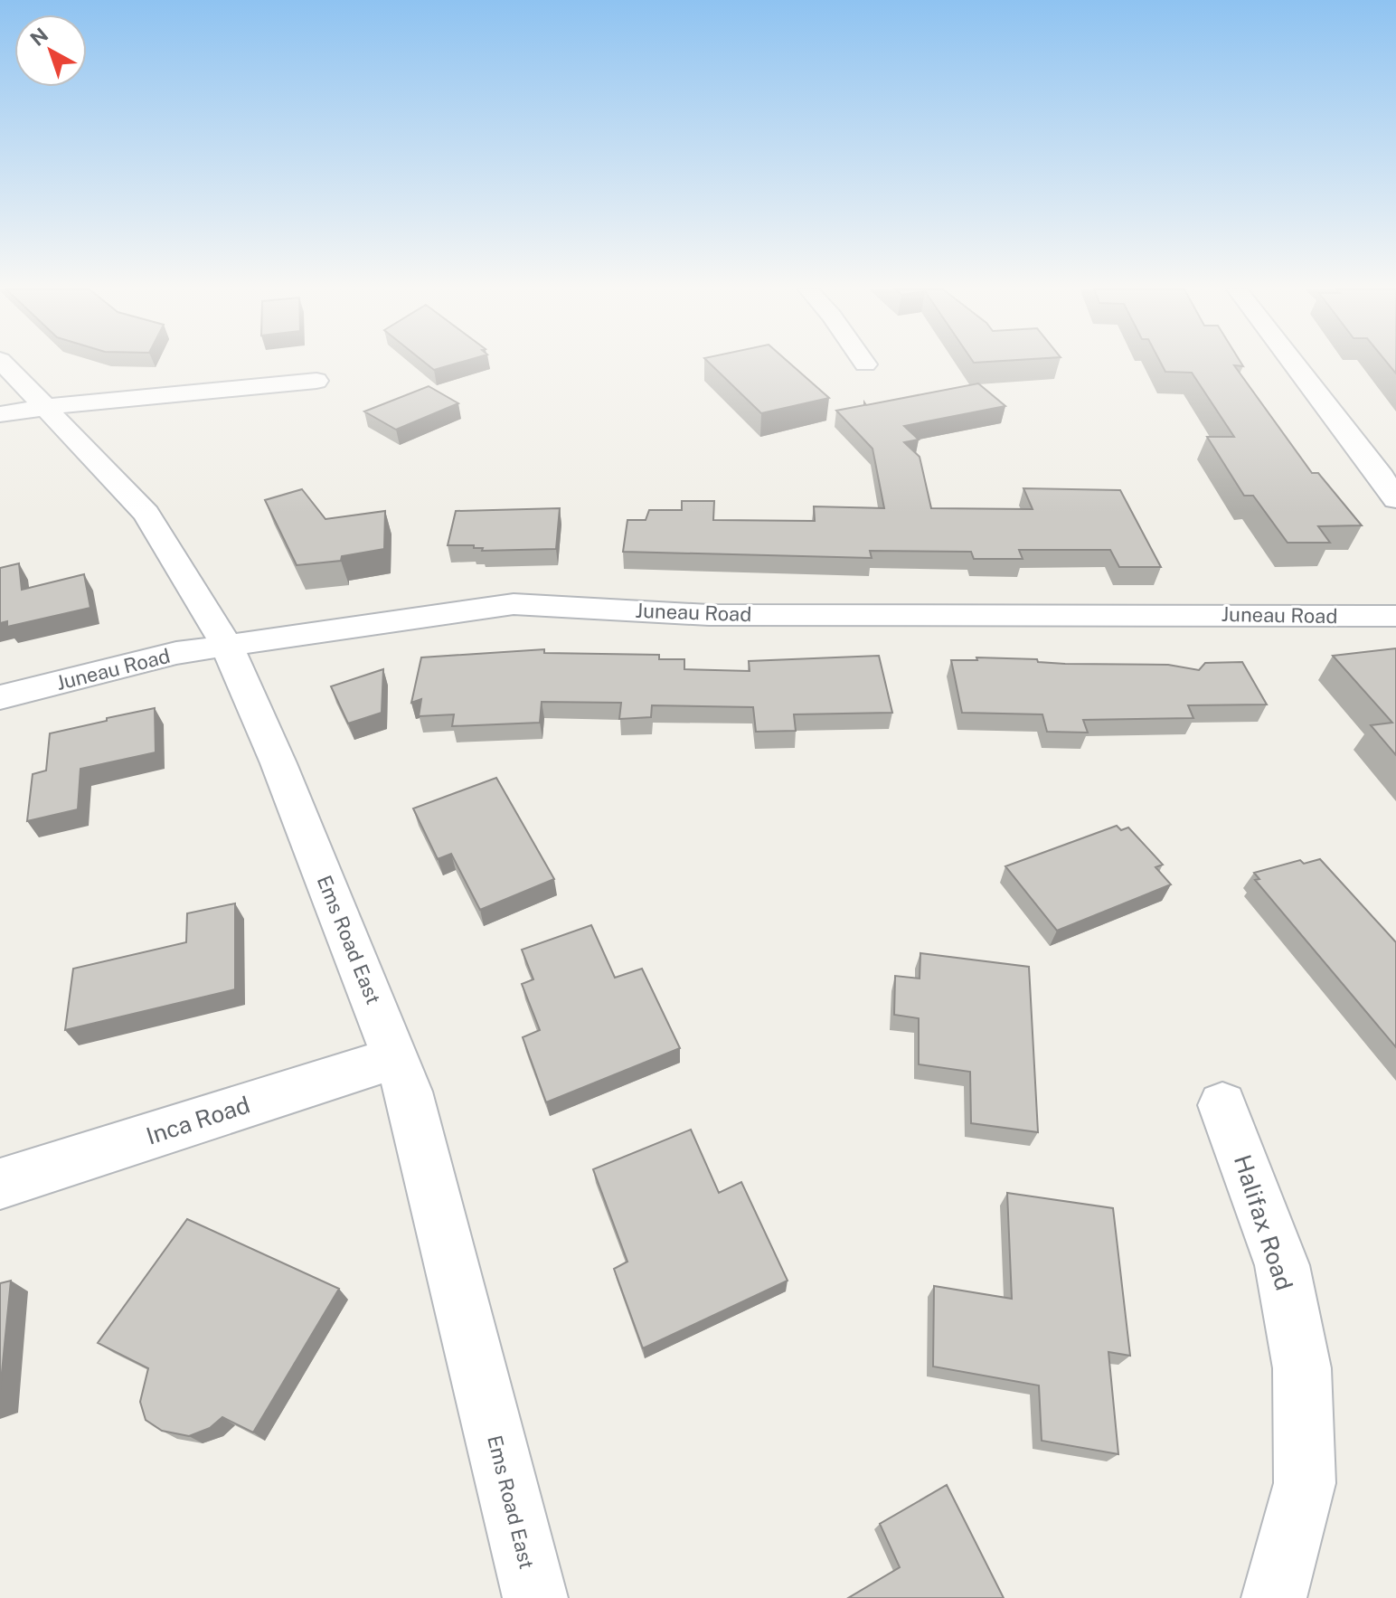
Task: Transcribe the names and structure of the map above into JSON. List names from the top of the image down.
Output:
{
  "streets": {
    "street": [
      "Juneau Road",
      "Ems Road East",
      "Inca Road",
      "Halifax Road"
    ]
  },
  "crossings": [
    ["Juneau Road", "Ems Road East"],
    ["Ems Road East", "Inca Road"]
  ],
  "north": "top left"
}
